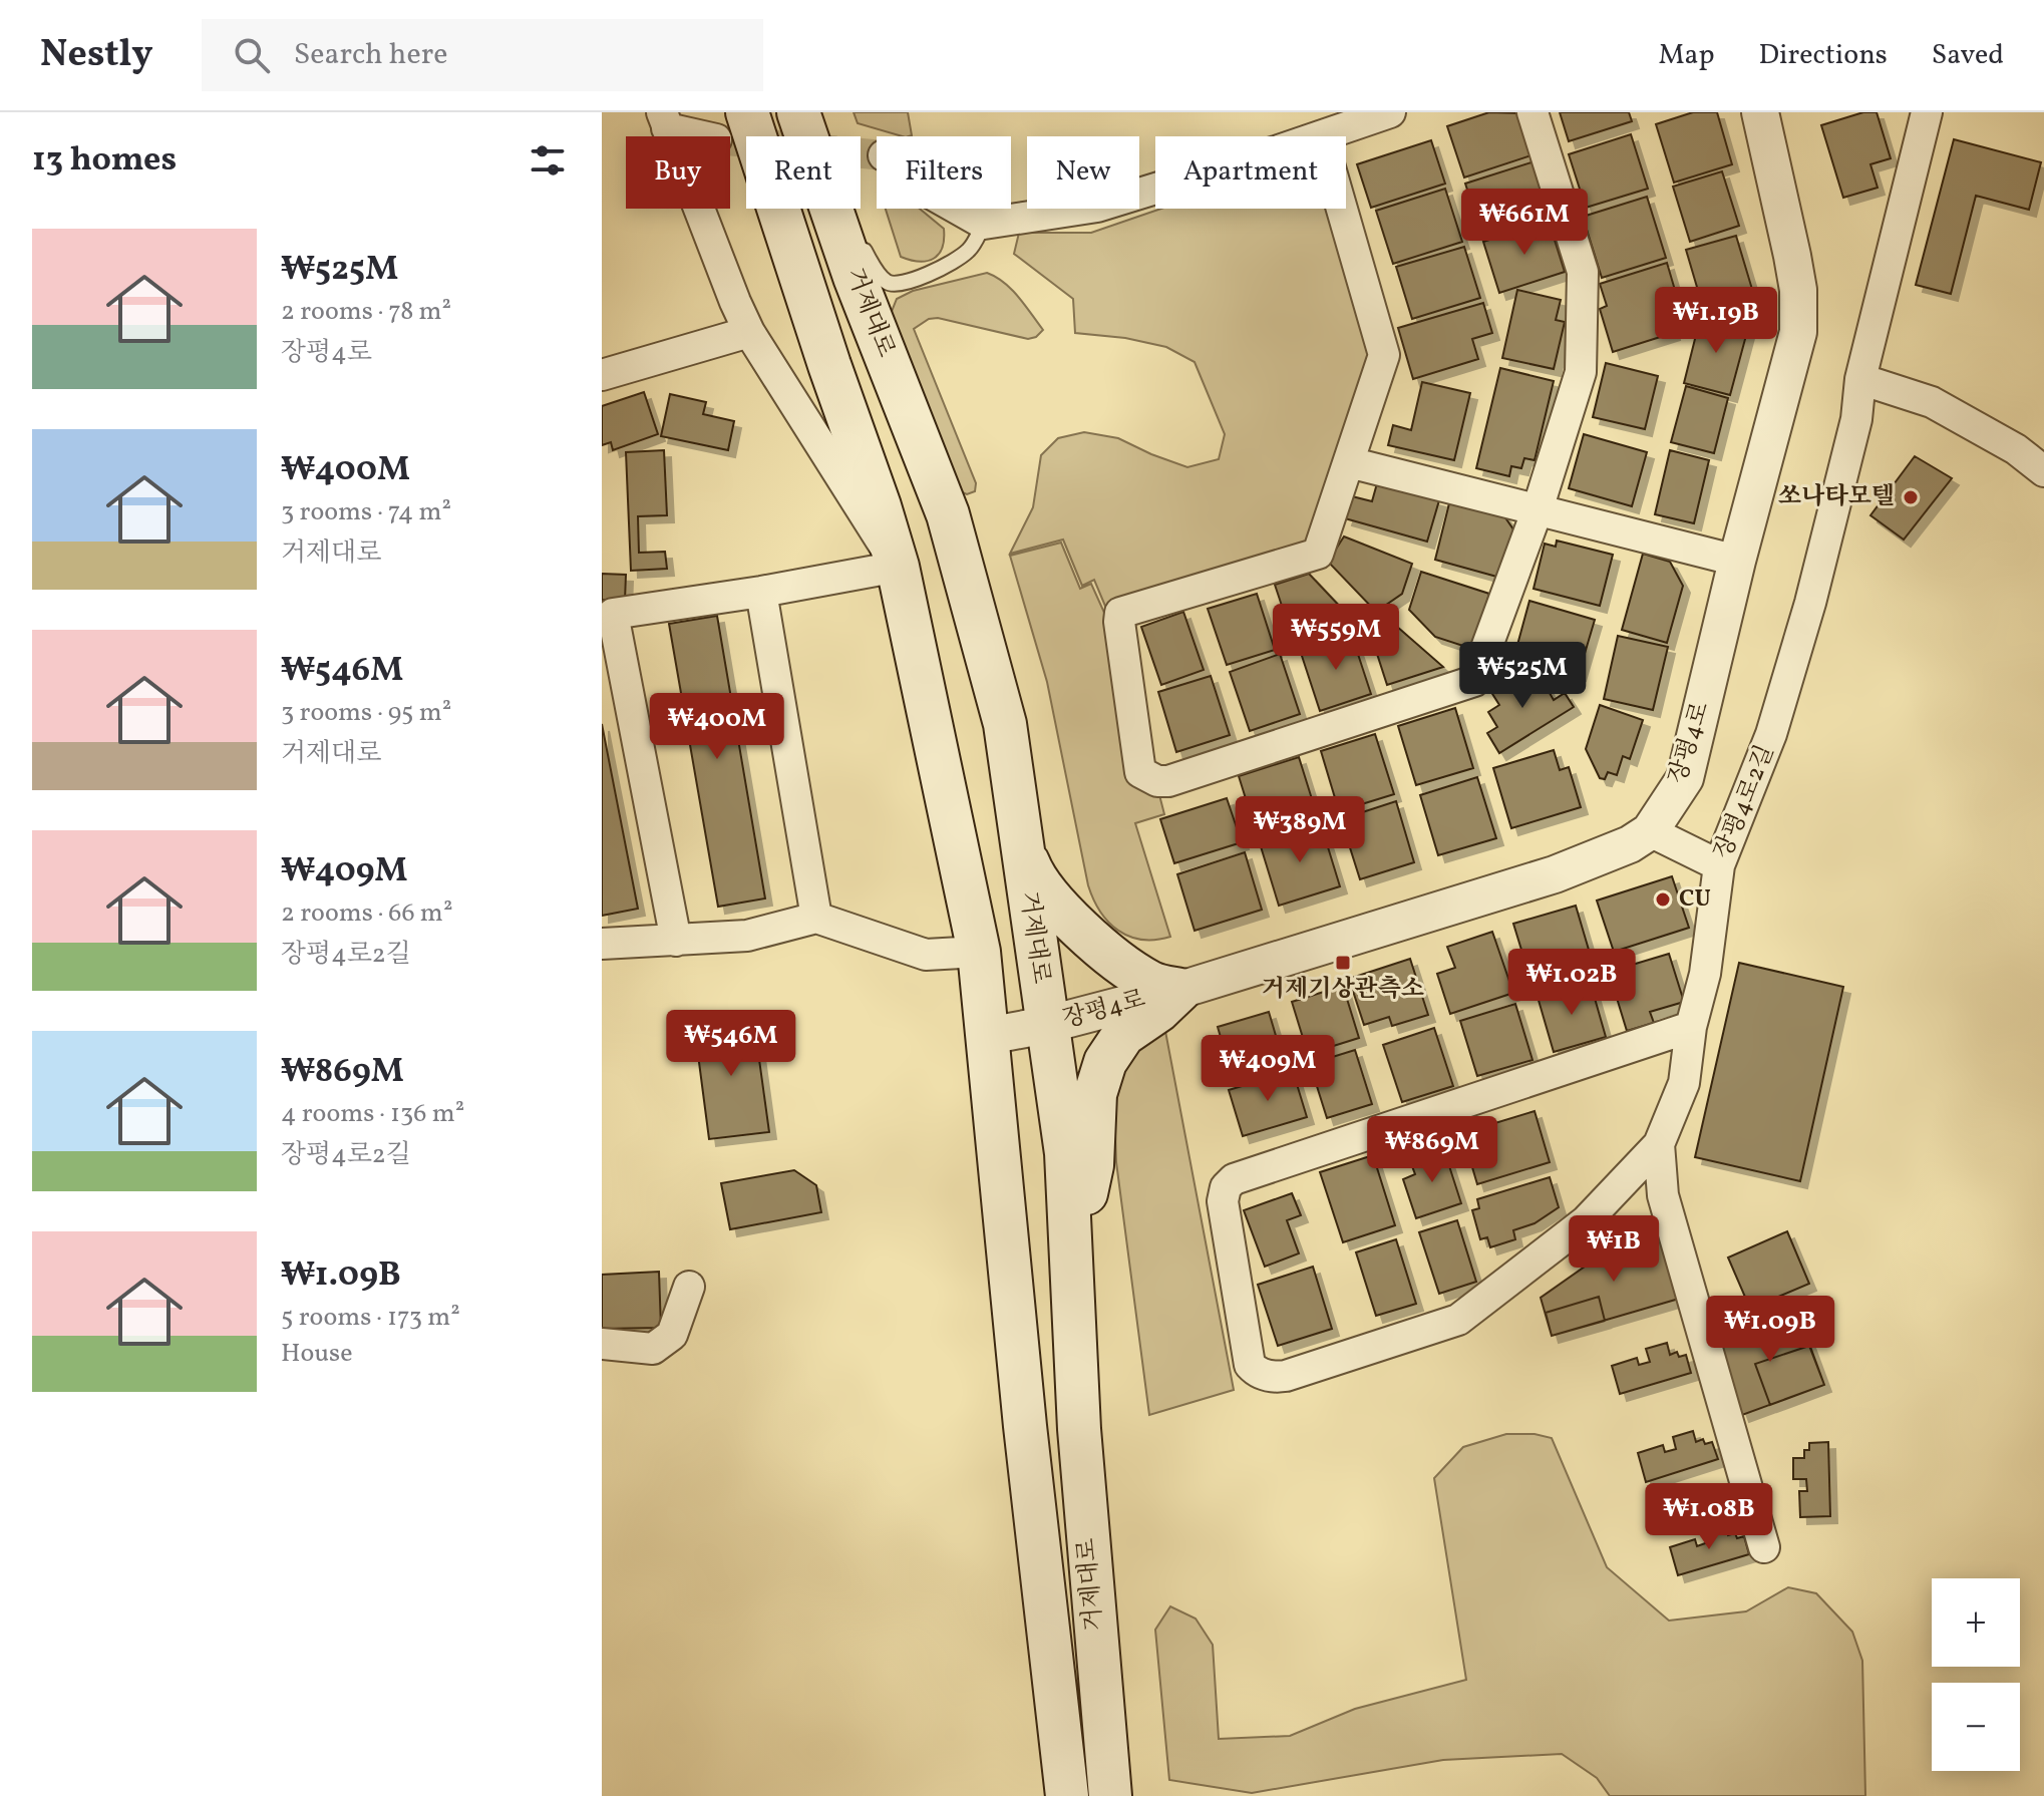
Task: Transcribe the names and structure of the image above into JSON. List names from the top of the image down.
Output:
{
  "streets": {
    "main road": ["거제대로"],
    "street": ["장평4로", "장평4로2길"]
  },
  "crossings": [
    ["거제대로", "장평4로"]
  ],
  "places": {
    "other": ["쏘나타모텔", "CU"],
    "transit": ["거제기상관측소"]
  },
  "page": {
    "header": "Nestly",
    "search": "Search here",
    "nav": ["Map", "Directions", "Saved"],
    "heading": "13 homes",
    "chip": [
      "Buy",
      "Rent",
      "Filters",
      "New",
      "Apartment"
    ],
    "price": [
      "₩661M",
      "₩1.19B",
      "₩559M",
      "₩525M",
      "₩400M",
      "₩389M",
      "₩1.02B",
      "₩546M",
      "₩409M",
      "₩869M",
      "₩1B",
      "₩1.09B",
      "₩1.08B"
    ],
    "list": [
      {
        "name": "₩525M",
        "note": "2 rooms · 78 m² · 장평4로"
      },
      {
        "name": "₩400M",
        "note": "3 rooms · 74 m² · 거제대로"
      },
      {
        "name": "₩546M",
        "note": "3 rooms · 95 m² · 거제대로"
      },
      {
        "name": "₩409M",
        "note": "2 rooms · 66 m² · 장평4로2길"
      },
      {
        "name": "₩869M",
        "note": "4 rooms · 136 m² · 장평4로2길"
      },
      {
        "name": "₩1.09B",
        "note": "5 rooms · 173 m² · House"
      }
    ],
    "map_buttons": ["+", "−"]
  }
}
